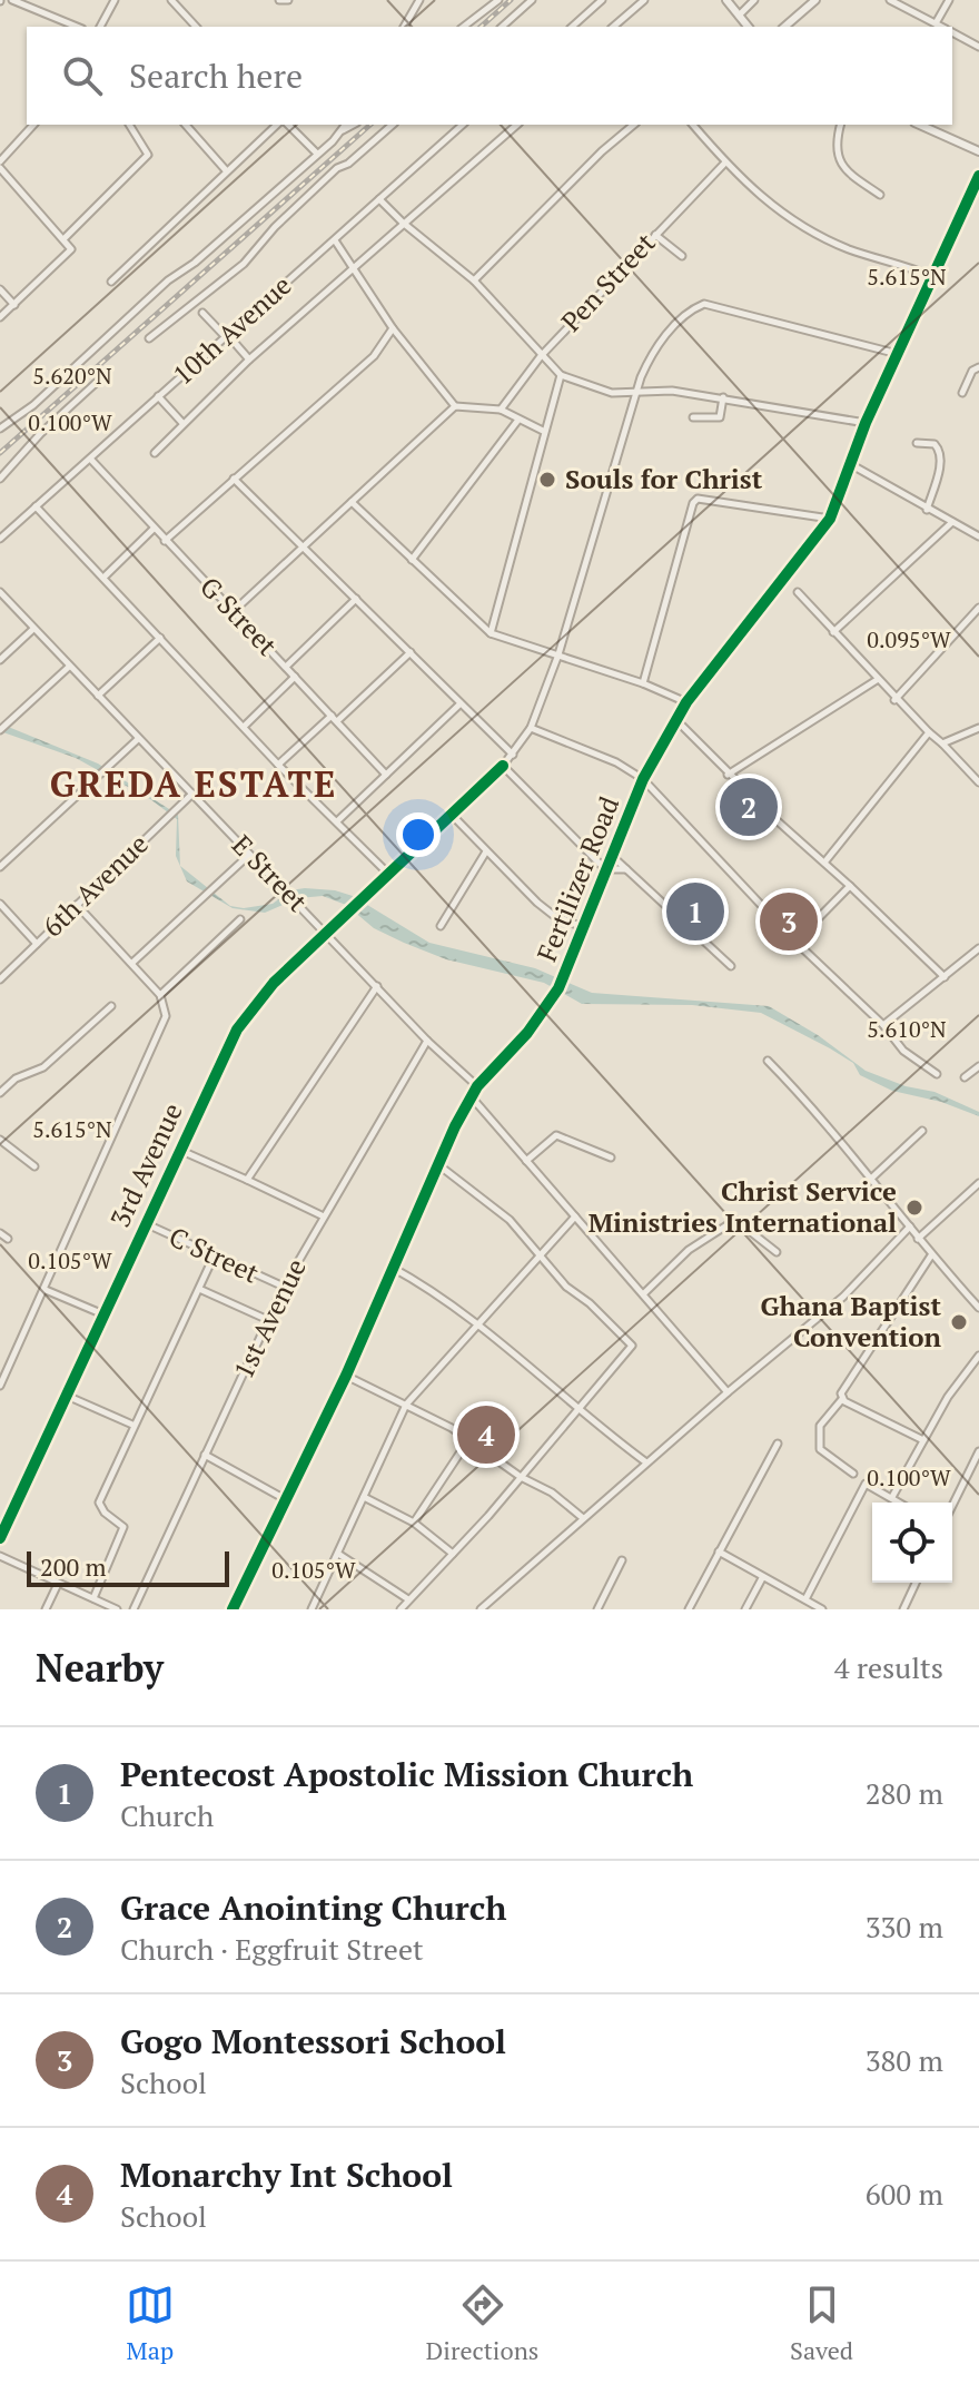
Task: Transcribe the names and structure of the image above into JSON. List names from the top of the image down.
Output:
{
  "streets": {
    "street": [
      "Pen Street",
      "10th Avenue",
      "G Street",
      "E Street",
      "Fertilizer Road",
      "6th Avenue",
      "3rd Avenue",
      "C Street",
      "1st Avenue"
    ]
  },
  "crossings": [
    ["10th Avenue", "G Street"],
    ["E Street", "Fertilizer Road"],
    ["E Street", "6th Avenue"],
    ["E Street", "3rd Avenue"],
    ["E Street", "1st Avenue"],
    ["Fertilizer Road", "3rd Avenue"],
    ["3rd Avenue", "C Street"],
    ["C Street", "1st Avenue"]
  ],
  "districts": ["GREDA ESTATE"],
  "places": ["Souls for Christ", "Christ Service Ministries International", "Ghana Baptist Convention"],
  "scale_bar": "200 m",
  "page": {
    "search": "Search here",
    "pins": [
      "2",
      "1",
      "3",
      "4"
    ],
    "scale": "200 m",
    "heading": ["Nearby", "4 results"],
    "list": [
      {
        "mark": "1",
        "name": "Pentecost Apostolic Mission Church",
        "note": "Church",
        "value": "280 m"
      },
      {
        "mark": "2",
        "name": "Grace Anointing Church",
        "note": "Church · Eggfruit Street",
        "value": "330 m"
      },
      {
        "mark": "3",
        "name": "Gogo Montessori School",
        "note": "School",
        "value": "380 m"
      },
      {
        "mark": "4",
        "name": "Monarchy Int School",
        "note": "School",
        "value": "600 m"
      }
    ],
    "nav": ["Map", "Directions", "Saved"]
  },
  "coordinates": [
    "5.615°N",
    "5.620°N",
    "0.100°W",
    "0.095°W",
    "5.610°N",
    "0.105°W"
  ]
}
